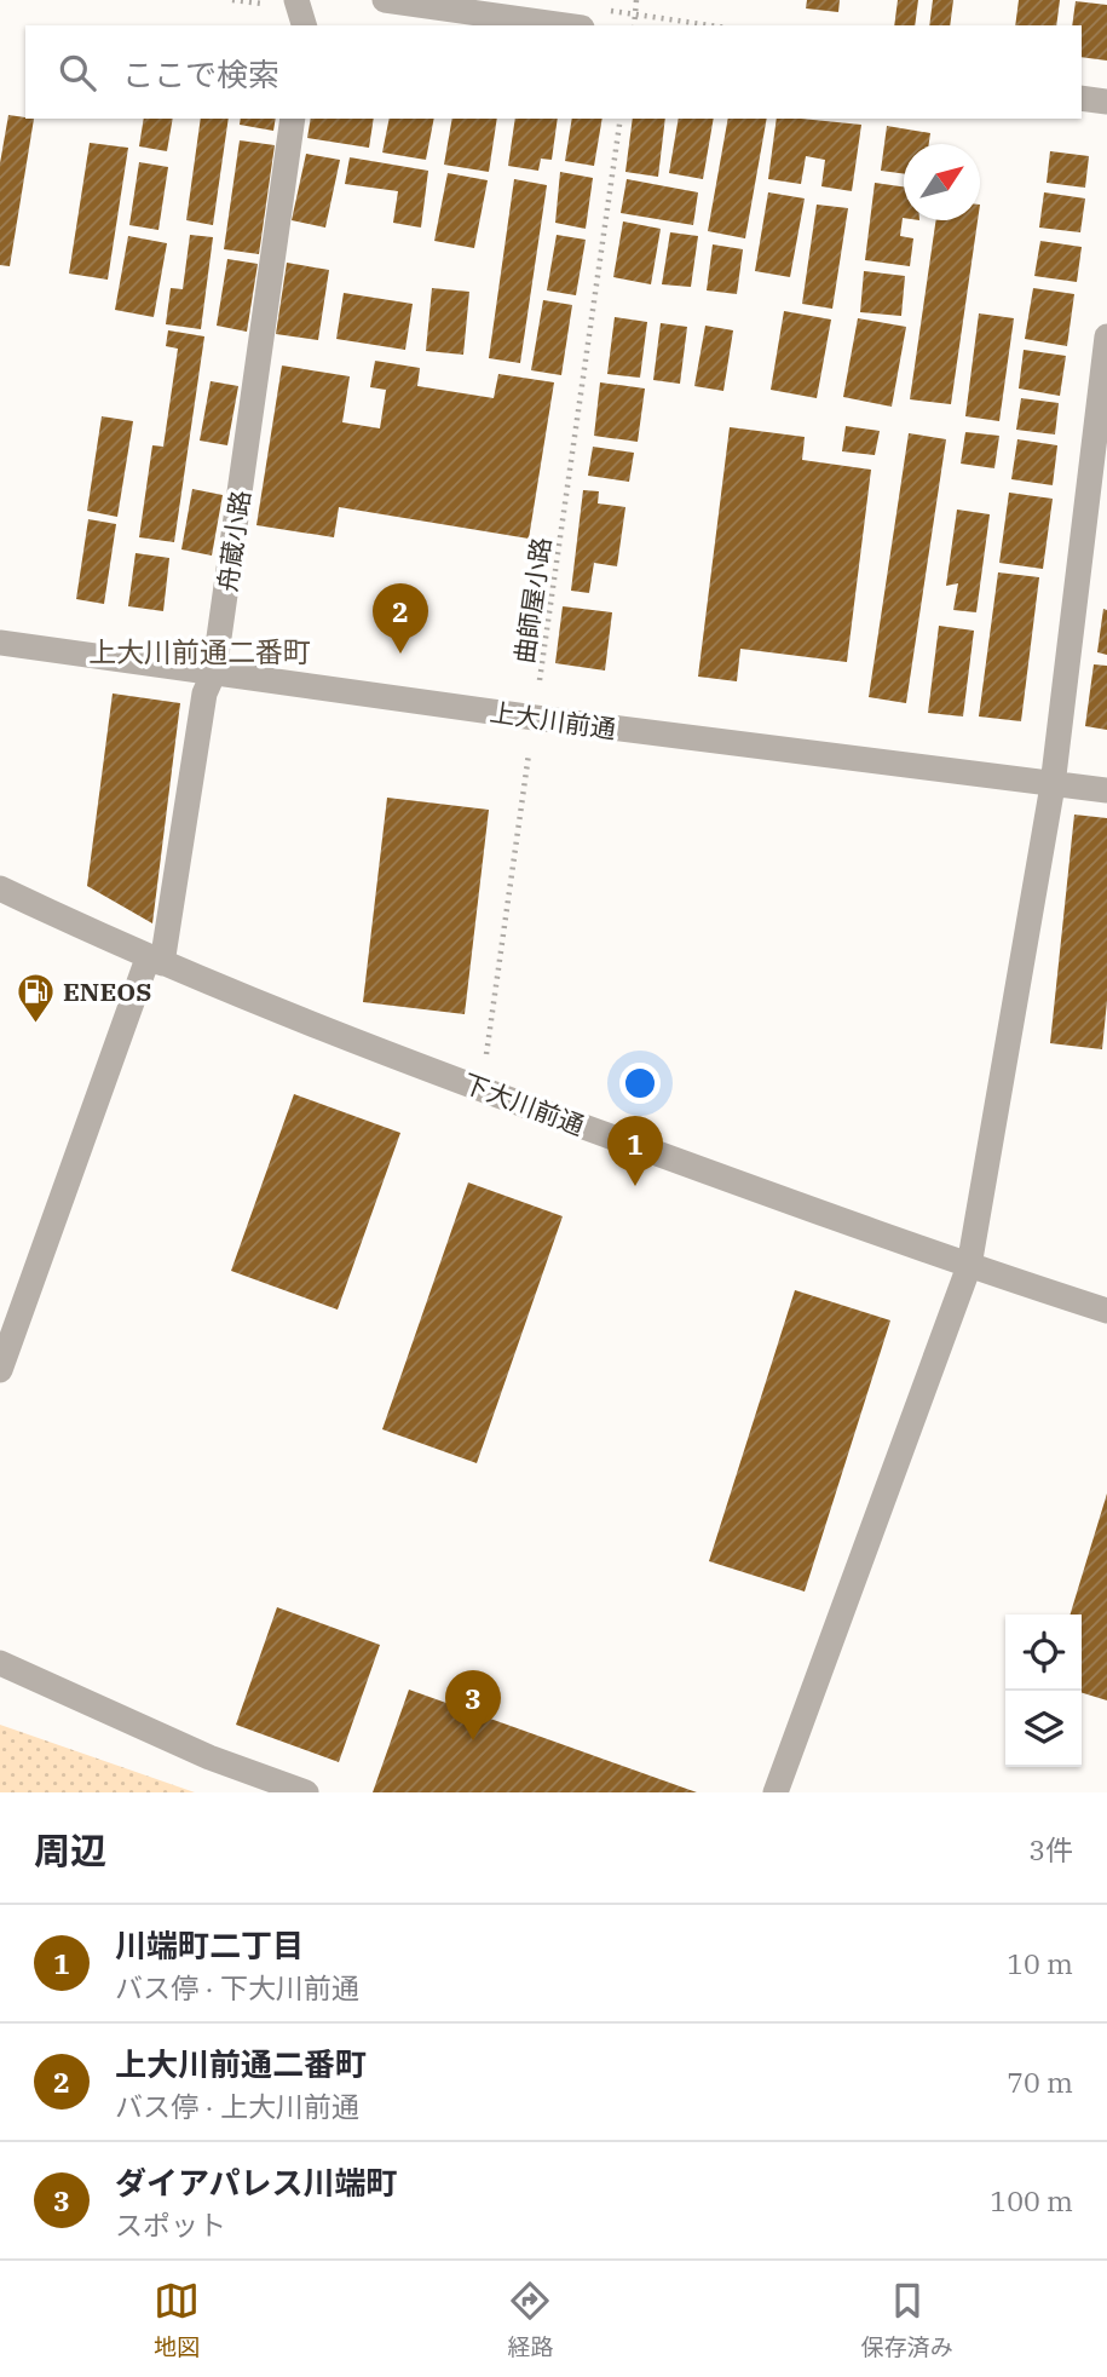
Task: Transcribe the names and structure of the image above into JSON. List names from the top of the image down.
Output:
{
  "streets": {
    "street": ["舟蔵小路", "上大川前通", "下大川前通"],
    "path": ["曲師屋小路"]
  },
  "crossings": [
    ["舟蔵小路", "上大川前通"],
    ["舟蔵小路", "下大川前通"],
    ["曲師屋小路", "上大川前通"],
    ["曲師屋小路", "下大川前通"]
  ],
  "districts": ["上大川前通二番町"],
  "places": {
    "fuel station": ["ENEOS"]
  },
  "north": "top right",
  "page": {
    "search": "ここで検索",
    "pins": ["2", "1", "3"],
    "heading": ["周辺", "3件"],
    "list": [
      {
        "mark": "1",
        "name": "川端町二丁目",
        "note": "バス停 · 下大川前通",
        "value": "10 m"
      },
      {
        "mark": "2",
        "name": "上大川前通二番町",
        "note": "バス停 · 上大川前通",
        "value": "70 m"
      },
      {
        "mark": "3",
        "name": "ダイアパレス川端町",
        "note": "スポット",
        "value": "100 m"
      }
    ],
    "nav": ["地図", "経路", "保存済み"]
  }
}
